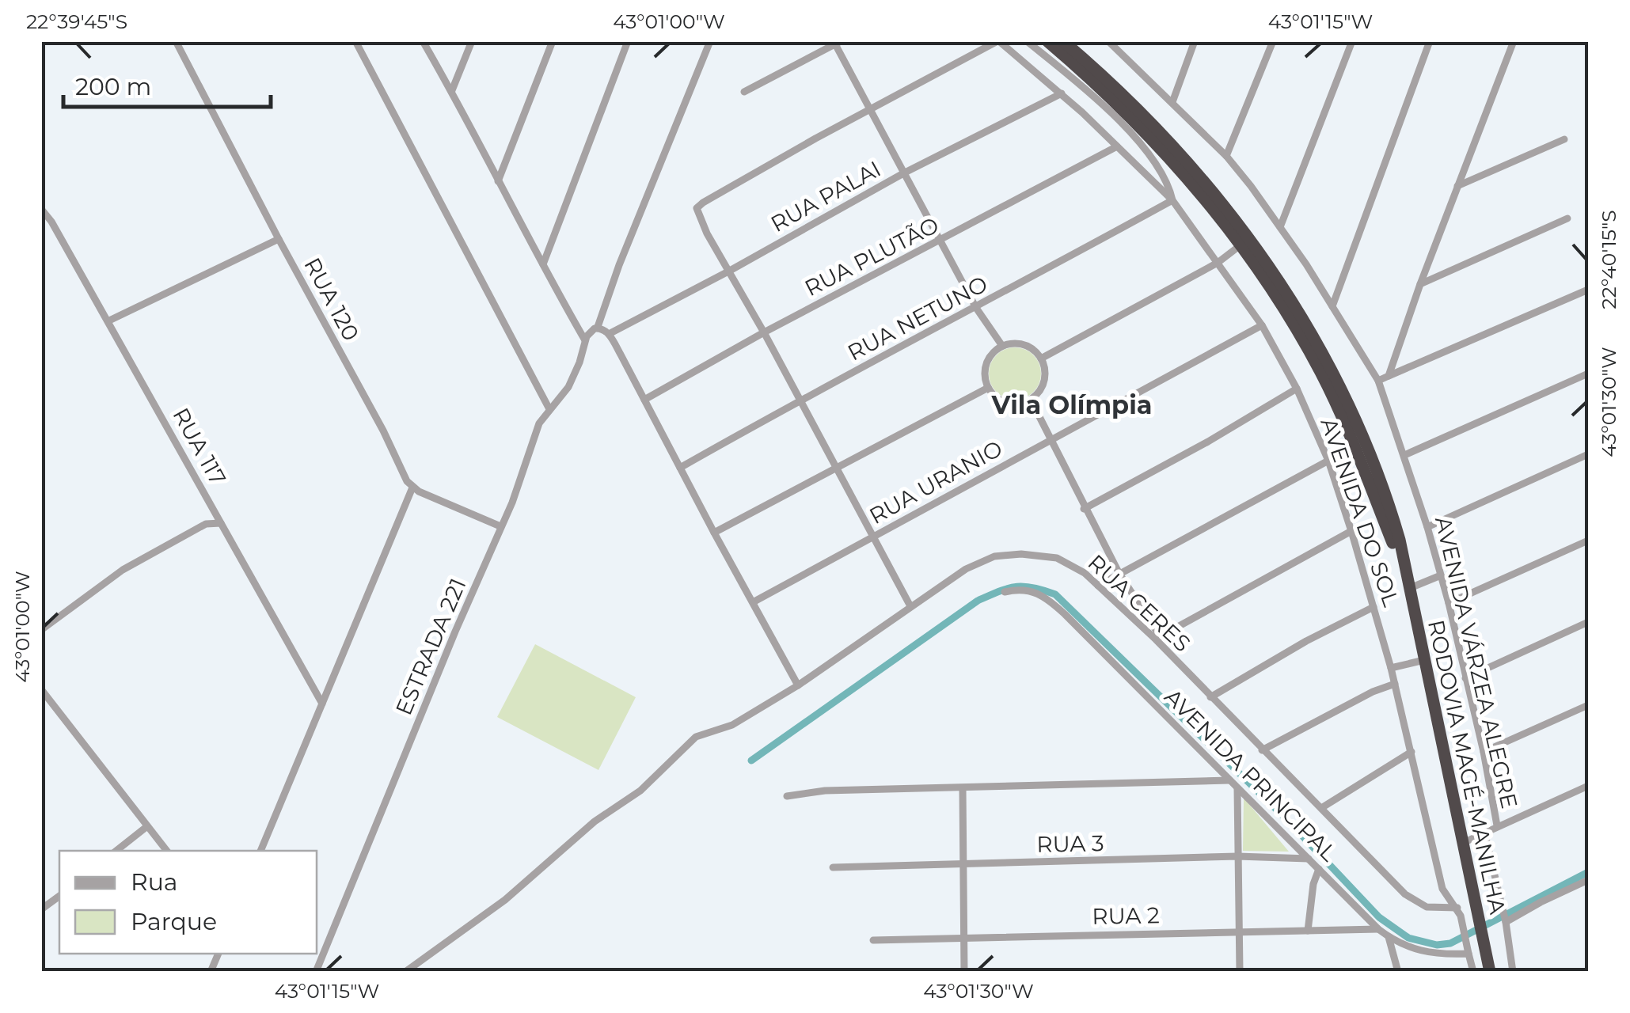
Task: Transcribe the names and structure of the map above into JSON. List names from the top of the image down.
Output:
{
  "streets": {
    "highway": ["RODOVIA MAGÉ-MANILHA"],
    "street": [
      "RUA PALAI",
      "RUA PLUTÃO",
      "RUA 120",
      "RUA NETUNO",
      "RUA 117",
      "RUA URANIO",
      "AVENIDA DO SOL",
      "RUA CERES",
      "ESTRADA 221",
      "AVENIDA VÁRZEA ALEGRE",
      "AVENIDA PRINCIPAL",
      "RUA 3",
      "RUA 2"
    ]
  },
  "crossings": [
    ["RUA PALAI", "AVENIDA DO SOL"],
    ["RUA PLUTÃO", "AVENIDA DO SOL"],
    ["RUA NETUNO", "AVENIDA DO SOL"],
    ["RUA URANIO", "AVENIDA DO SOL"],
    ["AVENIDA DO SOL", "RUA CERES"],
    ["AVENIDA DO SOL", "AVENIDA PRINCIPAL"],
    ["AVENIDA PRINCIPAL", "RUA 3"],
    ["AVENIDA PRINCIPAL", "RUA 2"]
  ],
  "districts": ["Vila Olímpia"],
  "legend": ["Rua", "Parque"],
  "scale_bar": "200 m",
  "coordinates": [
    "22°39'45\"S",
    "43°01'00\"W",
    "43°01'15\"W",
    "22°40'15\"S",
    "43°01'30\"W"
  ]
}
